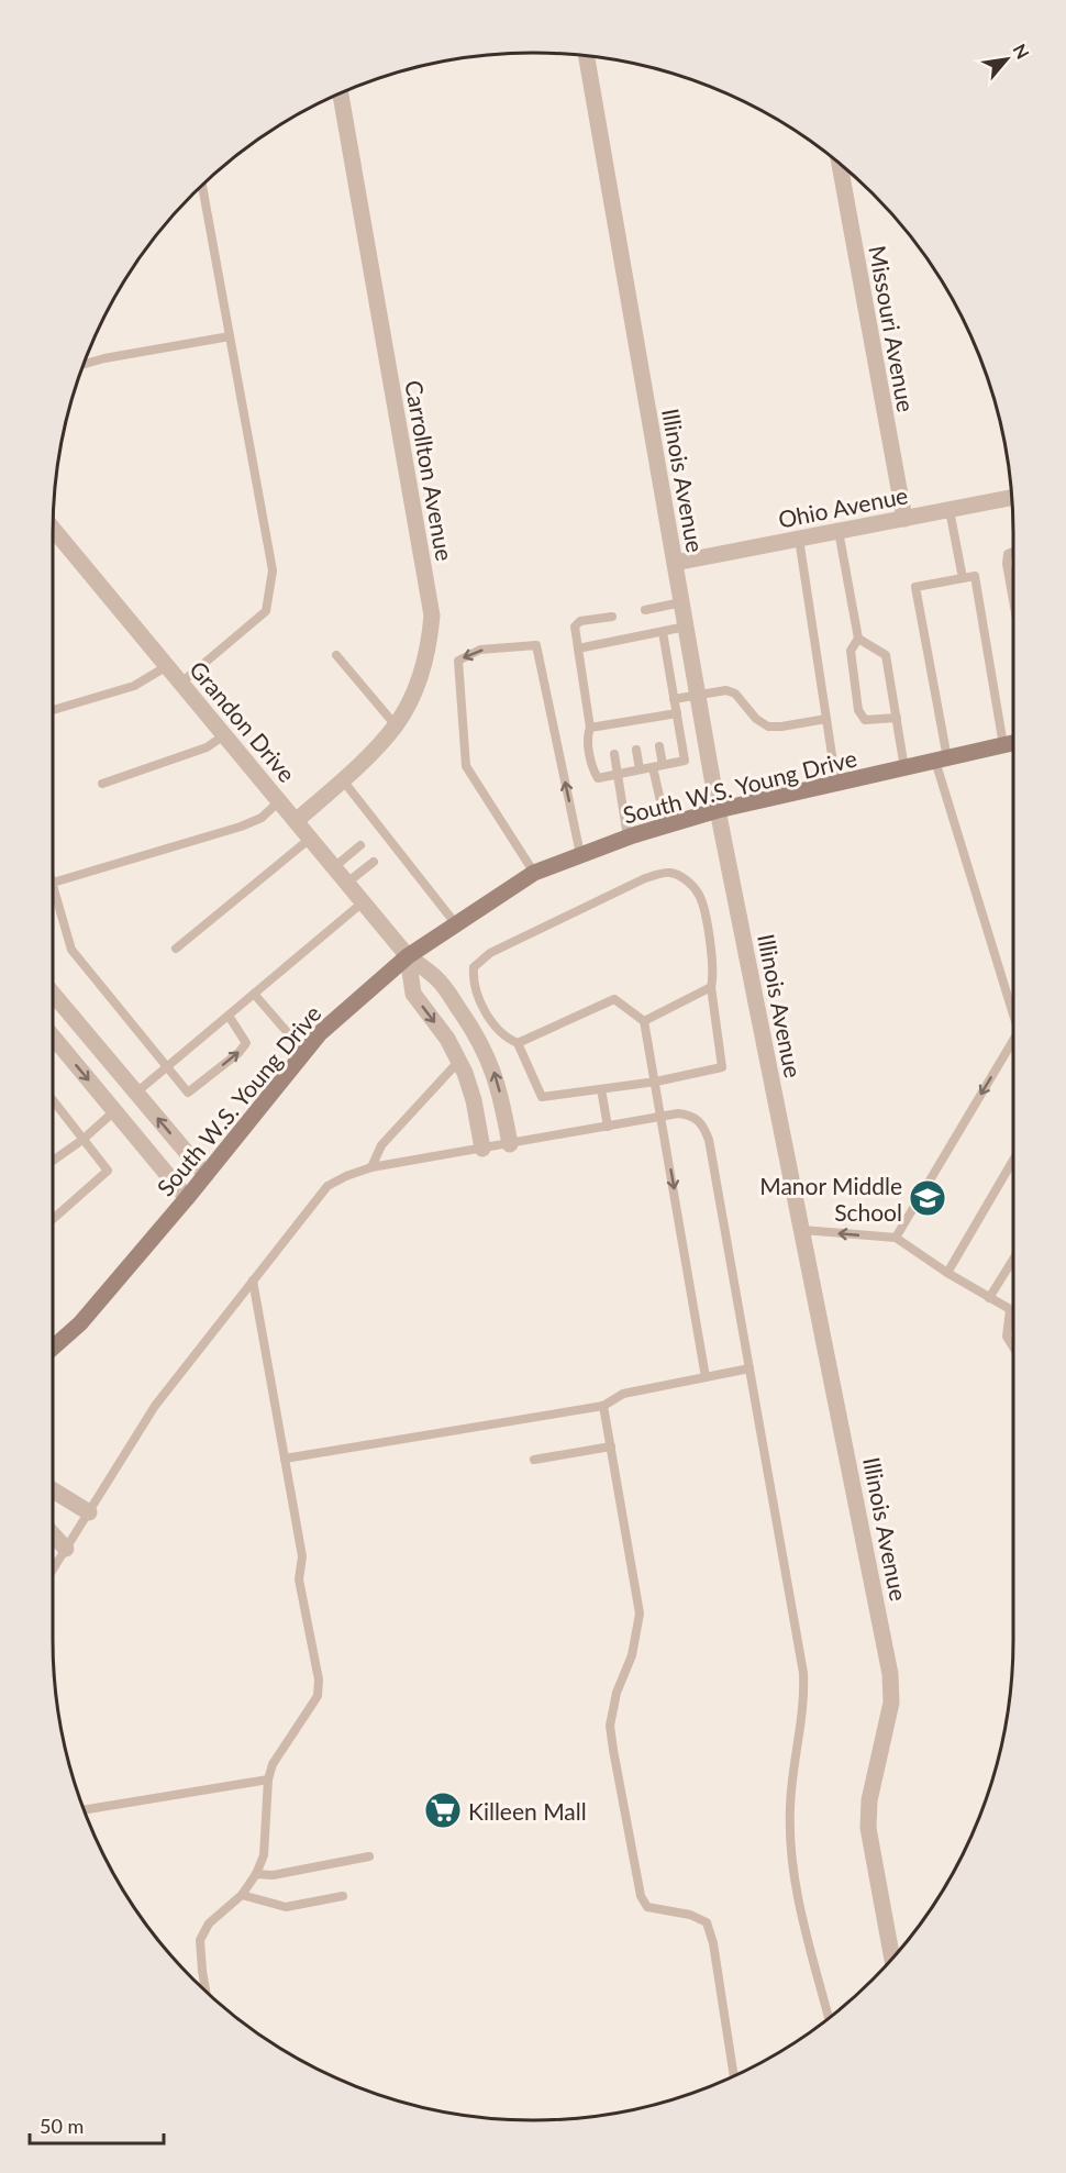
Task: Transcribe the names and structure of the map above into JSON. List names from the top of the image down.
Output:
{
  "streets": {
    "main road": ["South W.S. Young Drive"],
    "street": [
      "Missouri Avenue",
      "Carrollton Avenue",
      "Illinois Avenue",
      "Ohio Avenue",
      "Grandon Drive"
    ]
  },
  "crossings": [
    ["Missouri Avenue", "Ohio Avenue"],
    ["Carrollton Avenue", "Grandon Drive"],
    ["Illinois Avenue", "Ohio Avenue"],
    ["Illinois Avenue", "South W.S. Young Drive"],
    ["Grandon Drive", "South W.S. Young Drive"]
  ],
  "places": {
    "school or university": ["Manor Middle School"],
    "supermarket": ["Killeen Mall"]
  },
  "scale_bar": "50 m",
  "north": "top right"
}
